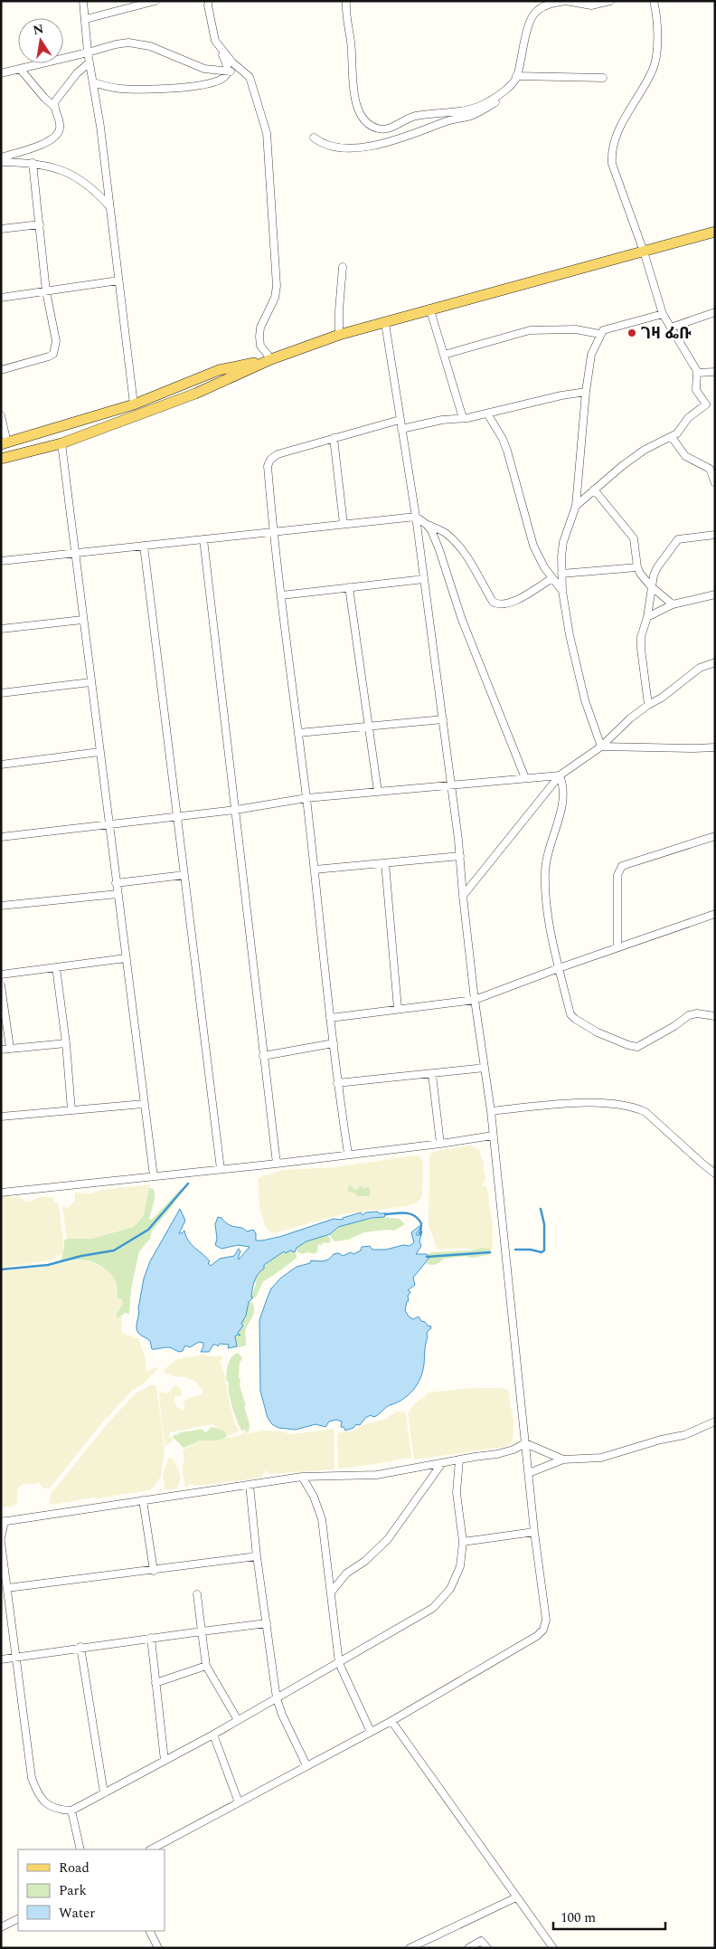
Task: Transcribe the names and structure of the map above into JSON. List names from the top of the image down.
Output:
{
  "places": ["ገዛ ፌቡ"],
  "legend": ["Road", "Park", "Water"],
  "scale_bar": "100 m",
  "north": "top"
}
